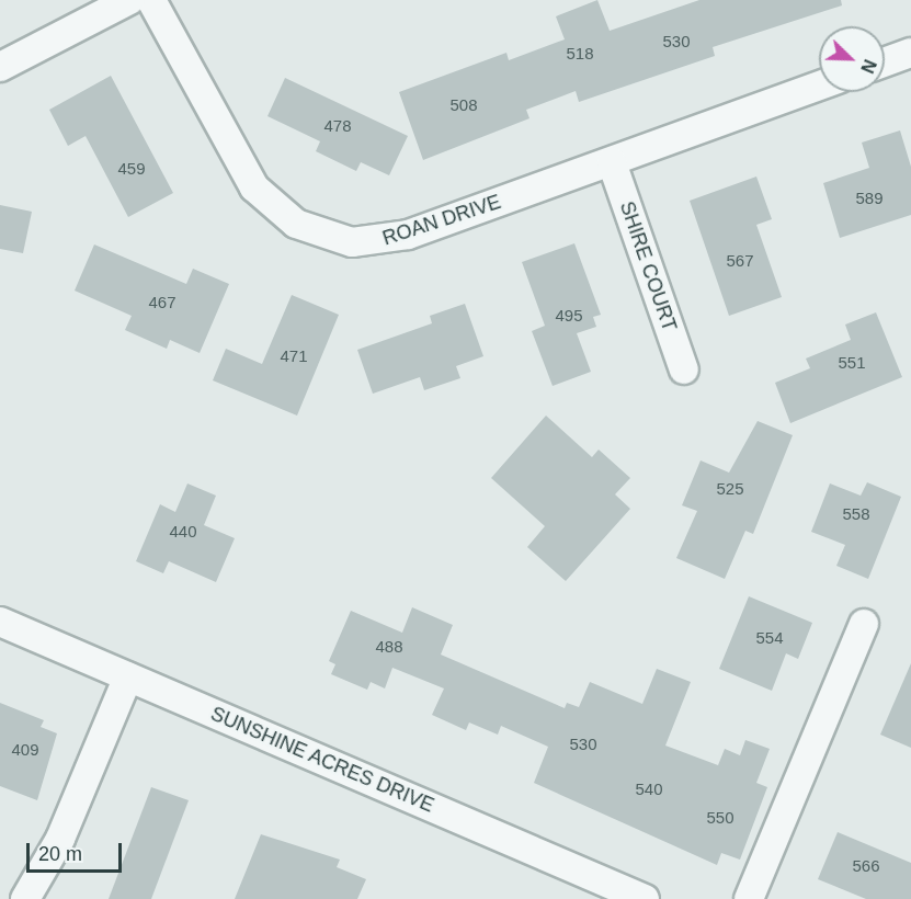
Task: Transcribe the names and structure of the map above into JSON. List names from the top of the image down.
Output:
{
  "streets": {
    "street": ["ROAN DRIVE", "SHIRE COURT", "SUNSHINE ACRES DRIVE"]
  },
  "crossings": [
    ["ROAN DRIVE", "SHIRE COURT"]
  ],
  "house_numbers": [
    "530",
    "518",
    "508",
    "478",
    "459",
    "589",
    "567",
    "467",
    "495",
    "471",
    "551",
    "525",
    "558",
    "440",
    "554",
    "488",
    "530",
    "409",
    "540",
    "550",
    "566"
  ],
  "scale_bar": "20 m",
  "north": "bottom right"
}
